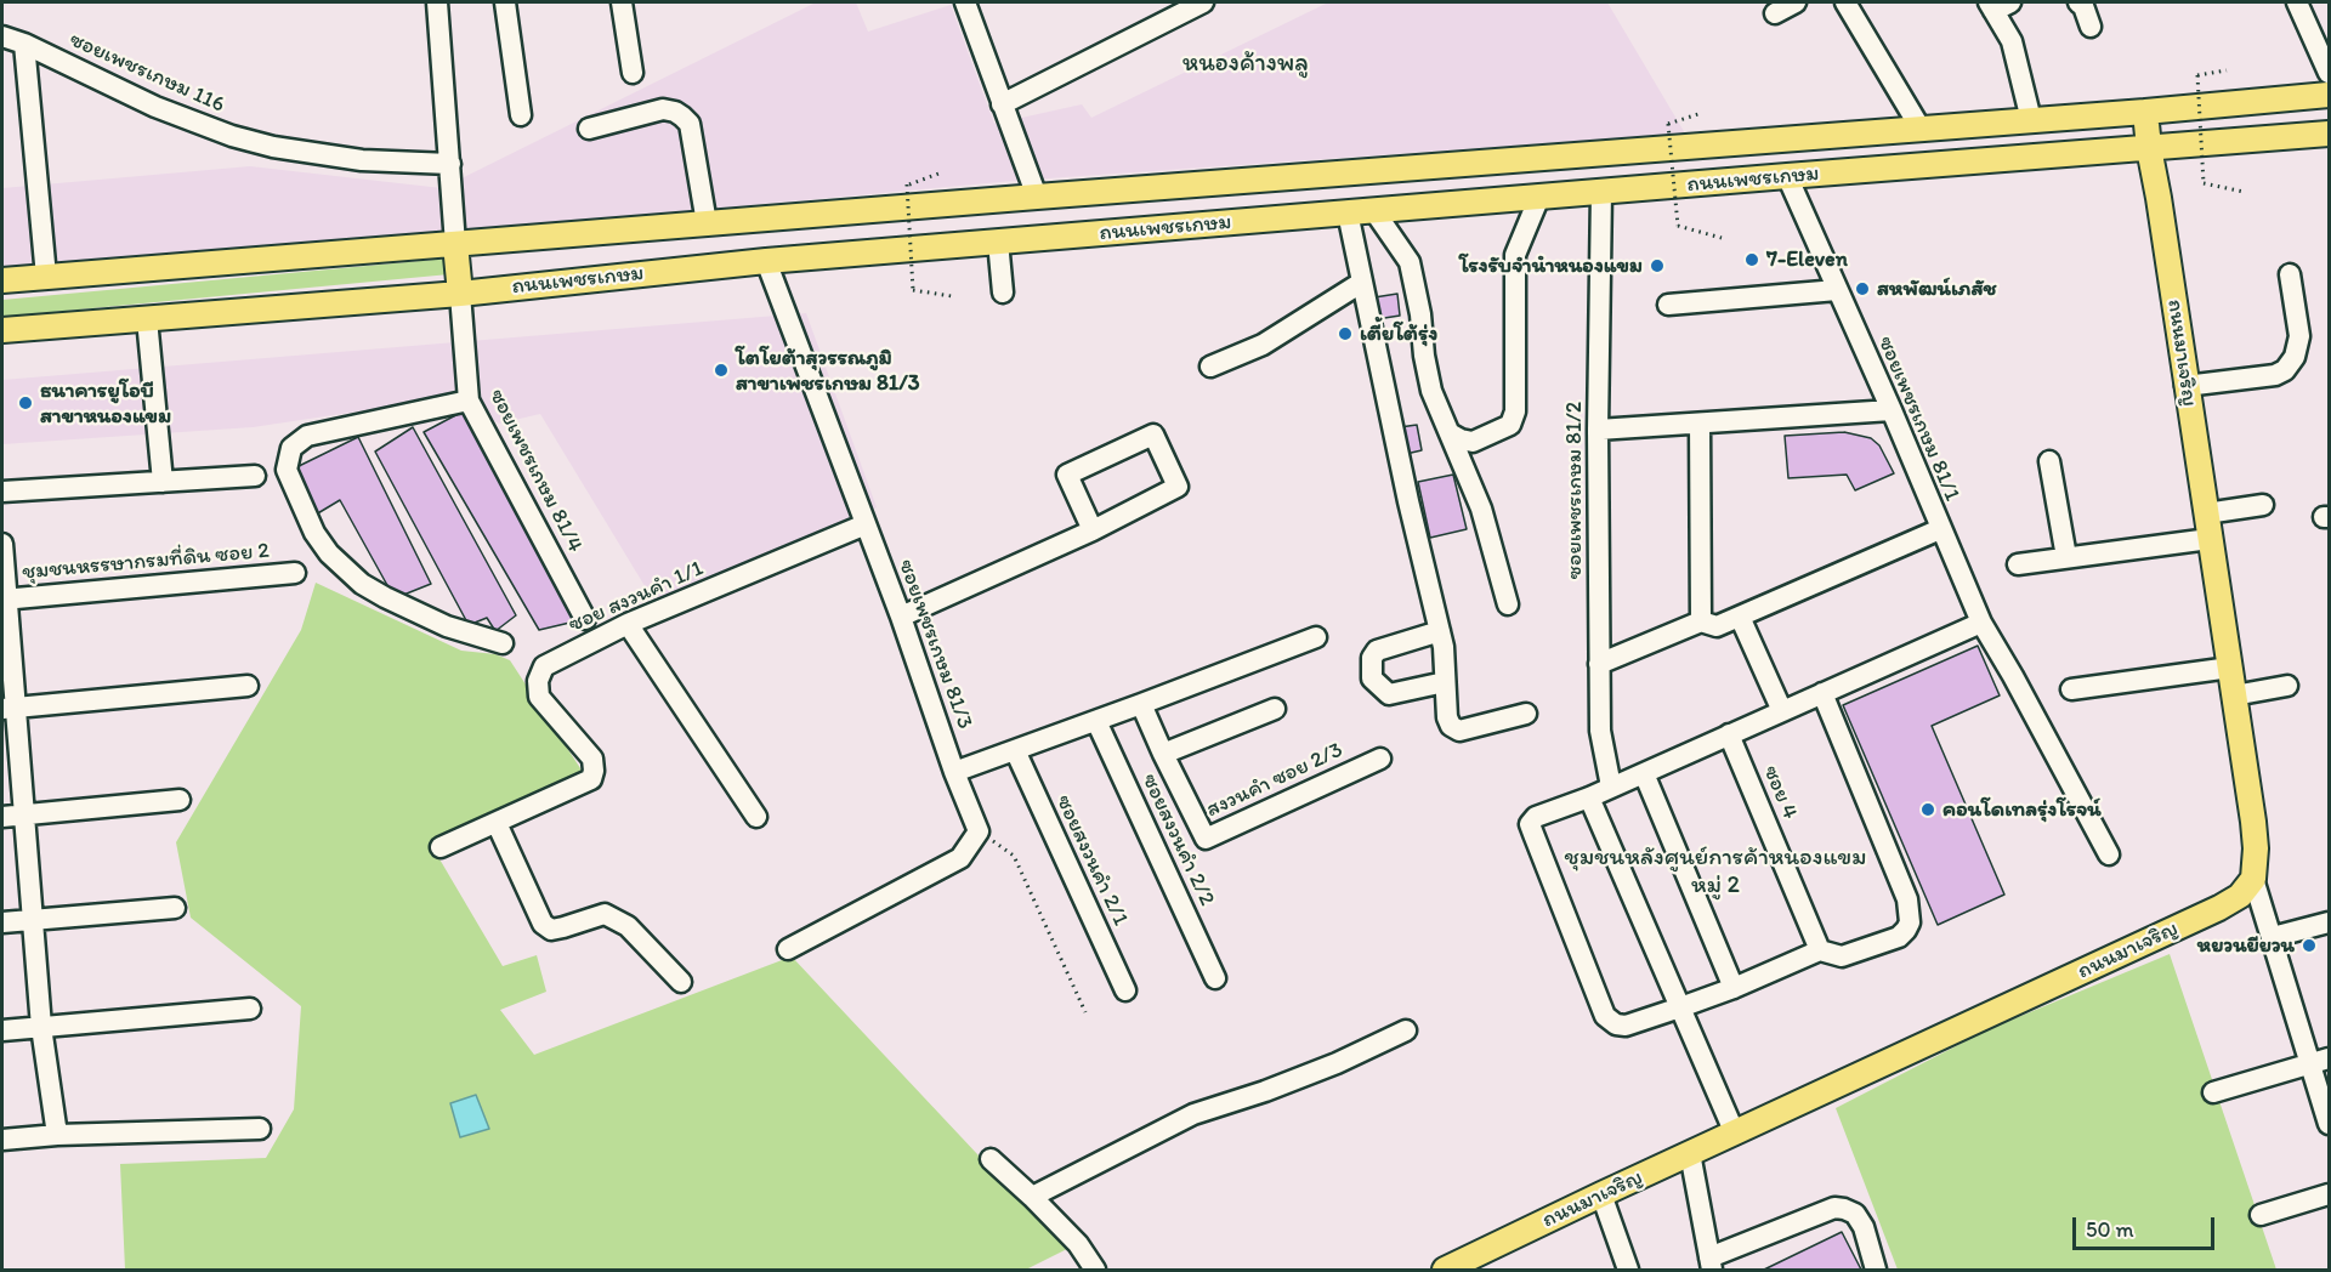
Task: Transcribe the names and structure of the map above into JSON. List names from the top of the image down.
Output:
{
  "streets": {
    "main road": ["ถนนเพชรเกษม", "ถนนมาเจริญ"],
    "street": [
      "ซอยเพชรเกษม 116",
      "ซอยเพชรเกษม 81/1",
      "ซอยเพชรเกษม 81/4",
      "ซอยเพชรเกษม 81/2",
      "ชุมชนหรรษากรมที่ดิน ซอย 2",
      "ซอย สงวนคำ 1/1",
      "ซอยเพชรเกษม 81/3",
      "สงวนคำ ซอย 2/3",
      "ซอย 4",
      "ซอยสงวนคำ 2/2",
      "ซอยสงวนคำ 2/1"
    ]
  },
  "crossings": [
    ["ถนนเพชรเกษม", "ถนนมาเจริญ"],
    ["ถนนเพชรเกษม", "ซอยเพชรเกษม 81/1"],
    ["ถนนเพชรเกษม", "ซอยเพชรเกษม 81/4"],
    ["ถนนเพชรเกษม", "ซอยเพชรเกษม 81/2"],
    ["ถนนเพชรเกษม", "ซอยเพชรเกษม 81/3"],
    ["ซอย สงวนคำ 1/1", "ซอยเพชรเกษม 81/3"]
  ],
  "districts": ["หนองค้างพลู", "ชุมชนหลังศูนย์การค้าหนองแขม หมู่ 2"],
  "places": [
    "7-Eleven",
    "โรงรับจำนำหนองแขม",
    "สหพัฒน์เภสัช",
    "เตี้ยโต้รุ่ง",
    "โตโยต้าสุวรรณภูมิ สาขาเพชรเกษม 81/3",
    "ธนาคารยูโอบี สาขาหนองแขม",
    "คอนโดเทลรุ่งโรจน์",
    "หยวนยียวน"
  ],
  "scale_bar": "50 m"
}
